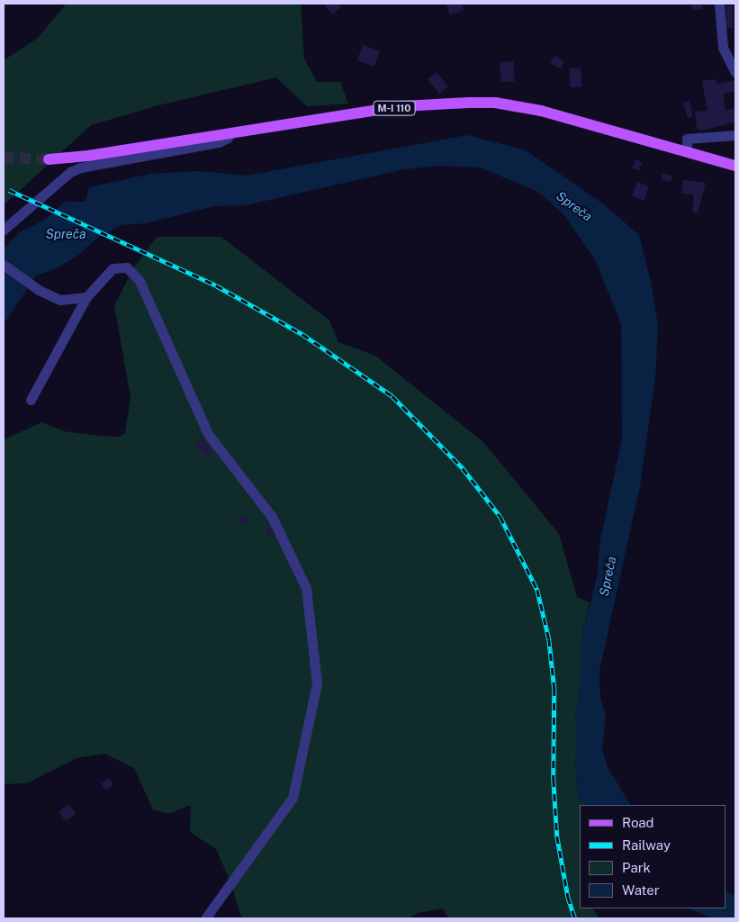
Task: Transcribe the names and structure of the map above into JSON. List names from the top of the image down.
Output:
{
  "streets": {
    "main road": ["M-I 110"]
  },
  "water": ["Spreča"],
  "legend": [
    "Road",
    "Railway",
    "Park",
    "Water"
  ]
}
